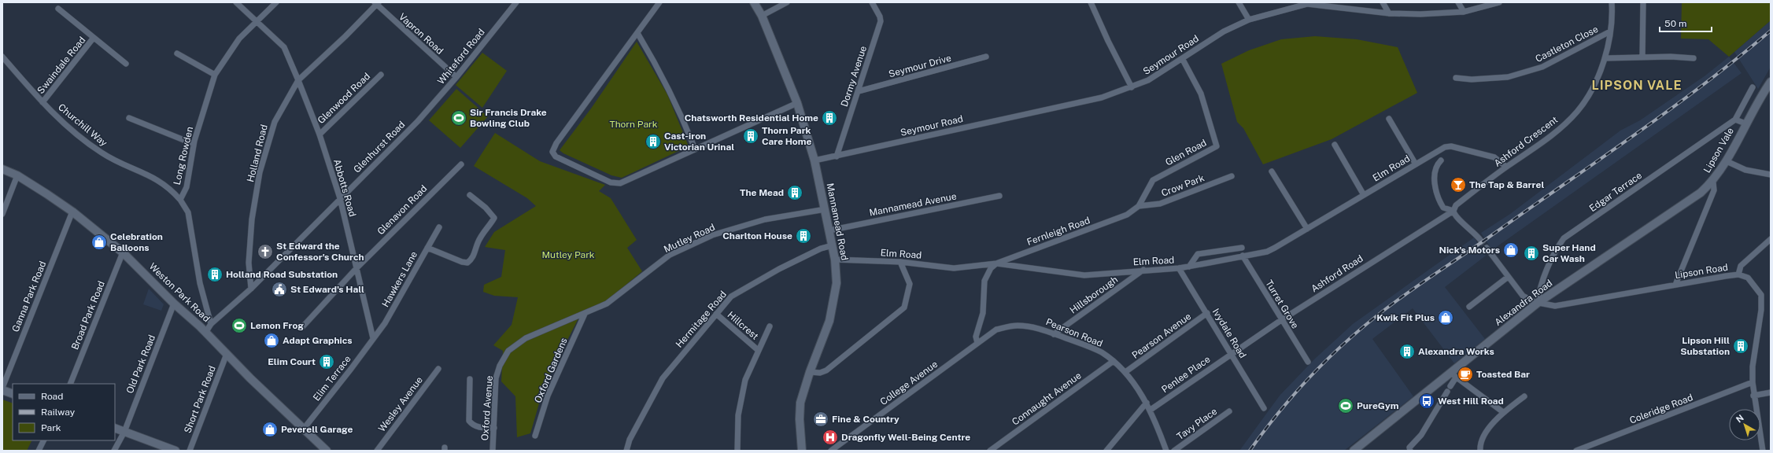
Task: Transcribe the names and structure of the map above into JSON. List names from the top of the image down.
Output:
{
  "streets": {
    "main road": [
      "Lipson Vale",
      "Mannamead Road",
      "Weston Park Road",
      "Alexandra Road"
    ],
    "street": [
      "Vapron Road",
      "Castleton Close",
      "Seymour Road",
      "Whiteford Road",
      "Swaindale Road",
      "Seymour Drive",
      "Dormy Avenue",
      "Glenwood Road",
      "Churchill Way",
      "Ashford Crescent",
      "Glenhurst Road",
      "Glen Road",
      "Holland Road",
      "Long Rowden",
      "Elm Road",
      "Crow Park",
      "Abbotts Road",
      "Edgar Terrace",
      "Mannamead Avenue",
      "Glenavon Road",
      "Fernleigh Road",
      "Mutley Road",
      "Lipson Road",
      "Ashford Road",
      "Hawkers Lane",
      "Hillsborough",
      "Ganna Park Road",
      "Turret Grove",
      "Broad Park Road",
      "Hermitage Road",
      "Hillcrest",
      "Pearson Road",
      "Ivydale Road",
      "Pearson Avenue",
      "Old Park Road",
      "Oxford Gardens",
      "Penlee Place",
      "Elim Terrace",
      "College Avenue",
      "Connaught Avenue",
      "Short Park Road",
      "Wesley Avenue",
      "Oxford Avenue",
      "Coleridge Road",
      "Tavy Place"
    ]
  },
  "crossings": [
    ["Vapron Road", "Whiteford Road"],
    ["Vapron Road", "Holland Road"],
    ["Castleton Close", "Ashford Crescent"],
    ["Seymour Road", "Dormy Avenue"],
    ["Seymour Road", "Glen Road"],
    ["Seymour Road", "Mannamead Road"],
    ["Whiteford Road", "Glenhurst Road"],
    ["Swaindale Road", "Churchill Way"],
    ["Seymour Drive", "Dormy Avenue"],
    ["Glenwood Road", "Abbotts Road"],
    ["Churchill Way", "Long Rowden"],
    ["Ashford Crescent", "Elm Road"],
    ["Ashford Crescent", "Ashford Road"],
    ["Glenhurst Road", "Holland Road"],
    ["Glenhurst Road", "Long Rowden"],
    ["Glenhurst Road", "Abbotts Road"],
    ["Glenhurst Road", "Weston Park Road"],
    ["Lipson Vale", "Lipson Road"],
    ["Lipson Vale", "Alexandra Road"],
    ["Glen Road", "Crow Park"],
    ["Glen Road", "Fernleigh Road"],
    ["Holland Road", "Abbotts Road"],
    ["Long Rowden", "Abbotts Road"],
    ["Elm Road", "Mannamead Road"],
    ["Elm Road", "Fernleigh Road"],
    ["Elm Road", "Hillsborough"],
    ["Elm Road", "Turret Grove"],
    ["Elm Road", "Ivydale Road"],
    ["Abbotts Road", "Glenavon Road"],
    ["Abbotts Road", "Hawkers Lane"],
    ["Abbotts Road", "Elim Terrace"],
    ["Edgar Terrace", "Lipson Road"],
    ["Edgar Terrace", "Alexandra Road"],
    ["Mannamead Avenue", "Mannamead Road"],
    ["Mannamead Road", "Mutley Road"],
    ["Mannamead Road", "Hermitage Road"],
    ["Mutley Road", "Oxford Gardens"],
    ["Mutley Road", "Oxford Avenue"],
    ["Lipson Road", "Alexandra Road"],
    ["Lipson Road", "Coleridge Road"],
    ["Ashford Road", "Turret Grove"],
    ["Ashford Road", "Ivydale Road"],
    ["Ashford Road", "Penlee Place"],
    ["Hawkers Lane", "Elim Terrace"],
    ["Weston Park Road", "Ganna Park Road"],
    ["Weston Park Road", "Broad Park Road"],
    ["Weston Park Road", "Old Park Road"],
    ["Weston Park Road", "Elim Terrace"],
    ["Weston Park Road", "Short Park Road"],
    ["Hillsborough", "Pearson Road"],
    ["Hermitage Road", "Hillcrest"],
    ["Pearson Road", "Pearson Avenue"],
    ["Pearson Road", "Penlee Place"],
    ["Pearson Road", "College Avenue"],
    ["Pearson Road", "Connaught Avenue"],
    ["Ivydale Road", "Pearson Avenue"],
    ["Ivydale Road", "Penlee Place"]
  ],
  "districts": ["LIPSON VALE"],
  "parks": ["Thorn Park", "Mutley Park"],
  "places": {
    "sports": ["Sir Francis Drake Bowling Club", "Lemon Frog", "PureGym"],
    "building": [
      "Chatsworth Residential Home",
      "Thorn Park Care Home",
      "Cast-iron Victorian Urinal",
      "The Mead",
      "Charlton House",
      "Super Hand Car Wash",
      "Holland Road Substation",
      "Lipson Hill Substation",
      "Alexandra Works",
      "Elim Court"
    ],
    "bar": ["The Tap & Barrel"],
    "shop": [
      "Celebration Balloons",
      "Nick's Motors",
      "Kwik Fit Plus",
      "Adapt Graphics",
      "Peverell Garage"
    ],
    "church": ["St Edward the Confessor's Church"],
    "public building": ["St Edward's Hall"],
    "cafe": ["Toasted Bar"],
    "bus stop": ["West Hill Road"],
    "office": ["Fine & Country"],
    "hospital": ["Dragonfly Well-Being Centre"]
  },
  "legend": ["Road", "Railway", "Park"],
  "scale_bar": "50 m",
  "north": "top left"
}
